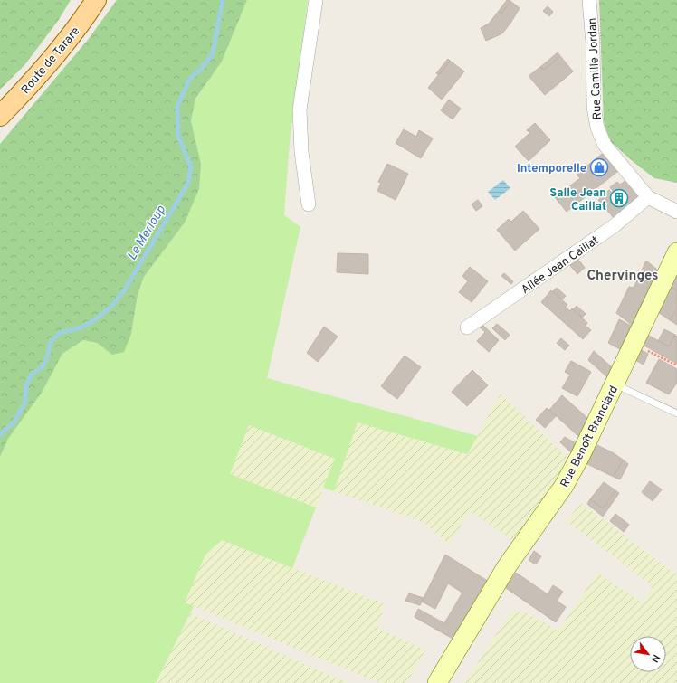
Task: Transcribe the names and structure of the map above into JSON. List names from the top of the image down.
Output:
{
  "streets": {
    "main road": ["Route de Tarare"],
    "street": ["Rue Camille Jordan", "Allée Jean Caillat", "Rue Benoît Branciard"]
  },
  "crossings": [
    ["Rue Camille Jordan", "Allée Jean Caillat"]
  ],
  "districts": ["Chervinges"],
  "water": ["Le Merloup"],
  "places": {
    "shop": ["Intemporelle"],
    "building": ["Salle Jean Caillat"]
  },
  "north": "bottom right"
}
